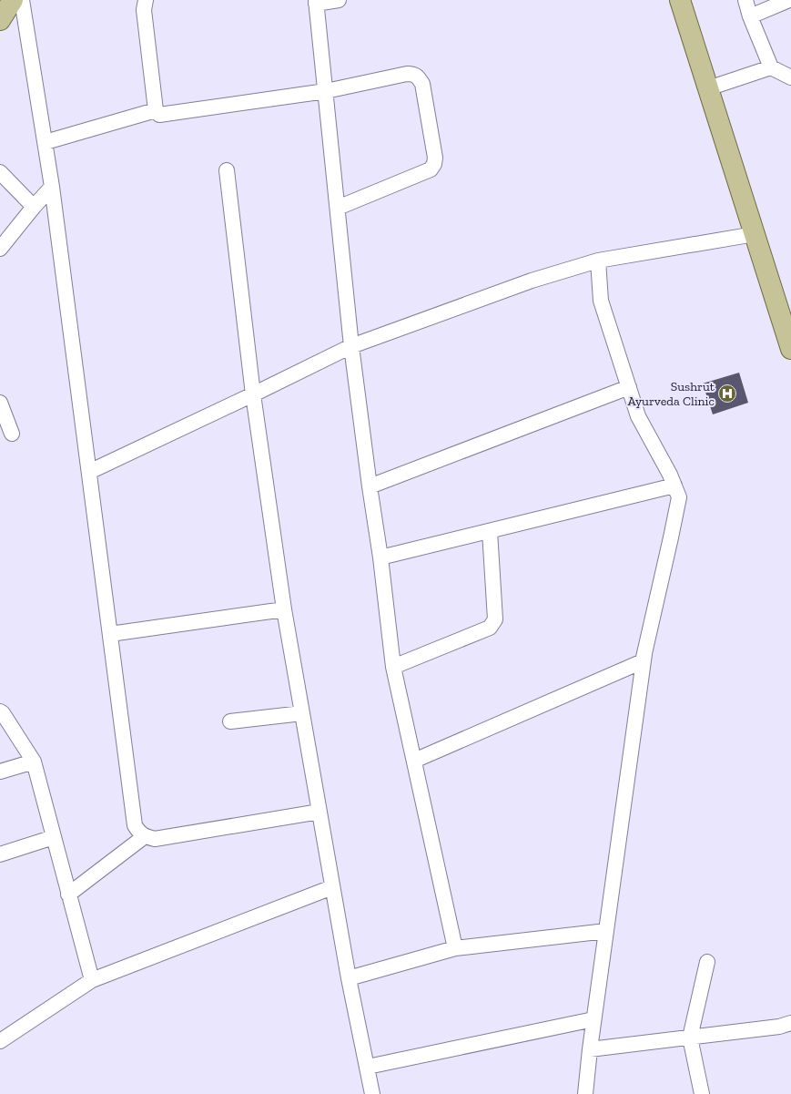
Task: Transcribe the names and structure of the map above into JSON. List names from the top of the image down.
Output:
{
  "places": {
    "hospital": ["Sushrut Ayurveda Clinic"]
  }
}
